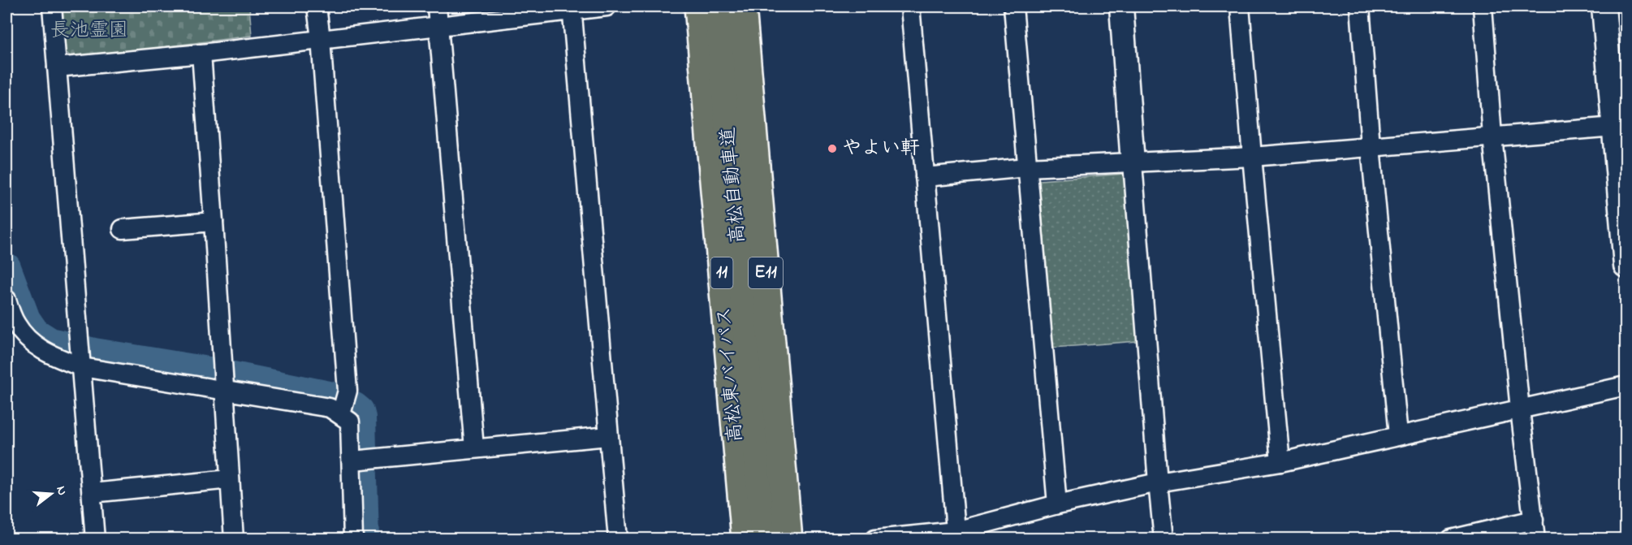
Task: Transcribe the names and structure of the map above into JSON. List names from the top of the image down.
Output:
{
  "streets": {
    "highway": [
      "高松自動車道",
      "11",
      "E11",
      "高松東バイパス"
    ]
  },
  "parks": ["長池霊園"],
  "places": ["やよい軒"],
  "north": "right"
}
